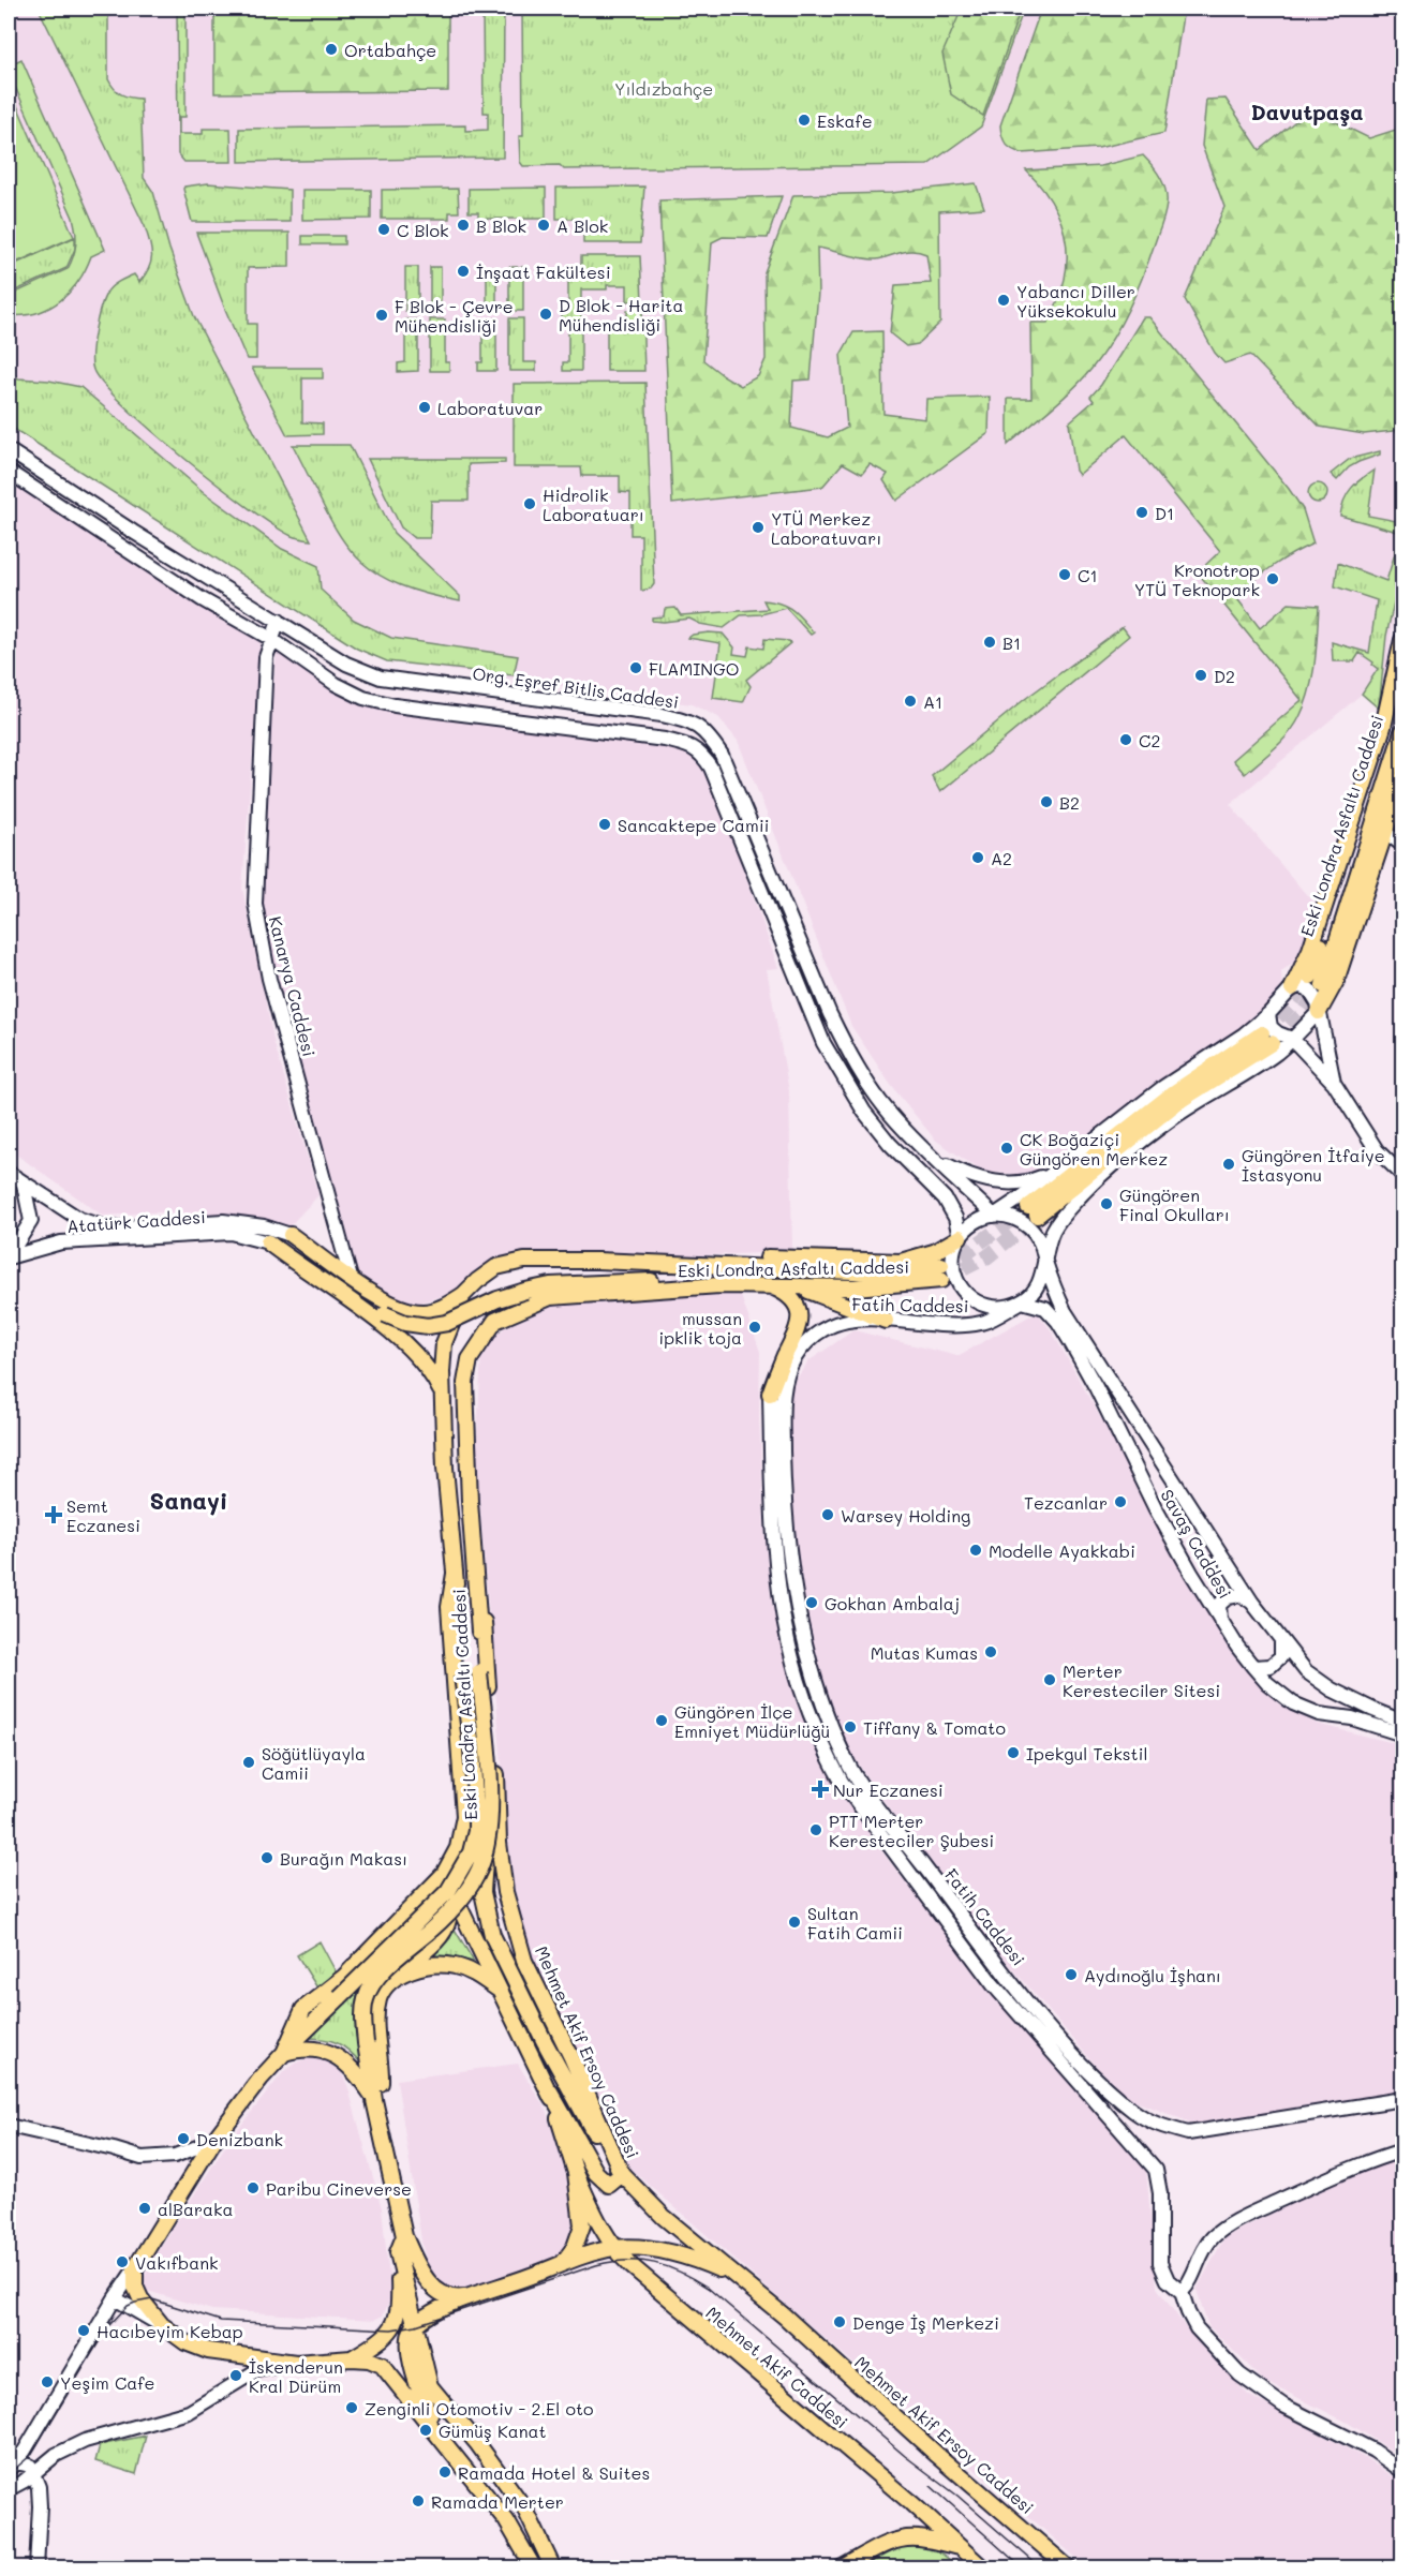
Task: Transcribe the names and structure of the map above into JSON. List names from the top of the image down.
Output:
{
  "streets": {
    "main road": [
      "Org. Eşref Bitlis Caddesi",
      "Eski Londra Asfaltı Caddesi",
      "Kanarya Caddesi",
      "Atatürk Caddesi",
      "Fatih Caddesi",
      "Savaş Caddesi",
      "Mehmet Akif Ersoy Caddesi",
      "Mehmet Akif Caddesi"
    ]
  },
  "crossings": [
    ["Org. Eşref Bitlis Caddesi", "Kanarya Caddesi"],
    ["Org. Eşref Bitlis Caddesi", "Fatih Caddesi"],
    ["Org. Eşref Bitlis Caddesi", "Savaş Caddesi"],
    ["Fatih Caddesi", "Savaş Caddesi"]
  ],
  "districts": ["Davutpaşa", "Sanayi"],
  "parks": ["Yıldızbahçe"],
  "places": {
    "other": [
      "Ortabahçe",
      "Eskafe",
      "B Blok",
      "A Blok",
      "C Blok",
      "İnşaat Fakültesi",
      "Yabancı Diller Yüksekokulu",
      "D Blok - Harita Mühendisliği",
      "F Blok - Çevre Mühendisliği",
      "Laboratuvar",
      "Hidrolik Laboratuarı",
      "D1",
      "YTÜ Merkez Laboratuvarı",
      "C1",
      "Kronotrop YTÜ Teknopark",
      "B1",
      "FLAMINGO",
      "D2",
      "A1",
      "C2",
      "B2",
      "Sancaktepe Camii",
      "A2",
      "CK Boğaziçi Güngören Merkez",
      "Güngören İtfaiye İstasyonu",
      "Güngören Final Okulları",
      "mussan ipklik toja",
      "Tezcanlar",
      "Warsey Holding",
      "Modelle Ayakkabi",
      "Gokhan Ambalaj",
      "Mutas Kumas",
      "Merter Keresteciler Sitesi",
      "Güngören İlçe Emniyet Müdürlüğü",
      "Tiffany & Tomato",
      "Ipekgul Tekstil",
      "Söğütlüyayla Camii",
      "PTT Merter Keresteciler Şubesi",
      "Burağın Makası",
      "Sultan Fatih Camii",
      "Aydınoğlu İşhanı",
      "Denizbank",
      "Paribu Cineverse",
      "alBaraka",
      "Vakıfbank",
      "Denge İş Merkezi",
      "Hacıbeyim Kebap",
      "İskenderun Kral Dürüm",
      "Yeşim Cafe",
      "Zenginli Otomotiv - 2.El oto",
      "Gümüş Kanat",
      "Ramada Hotel & Suites",
      "Ramada Merter"
    ],
    "health": ["Semt Eczanesi", "Nur Eczanesi"]
  }
}
